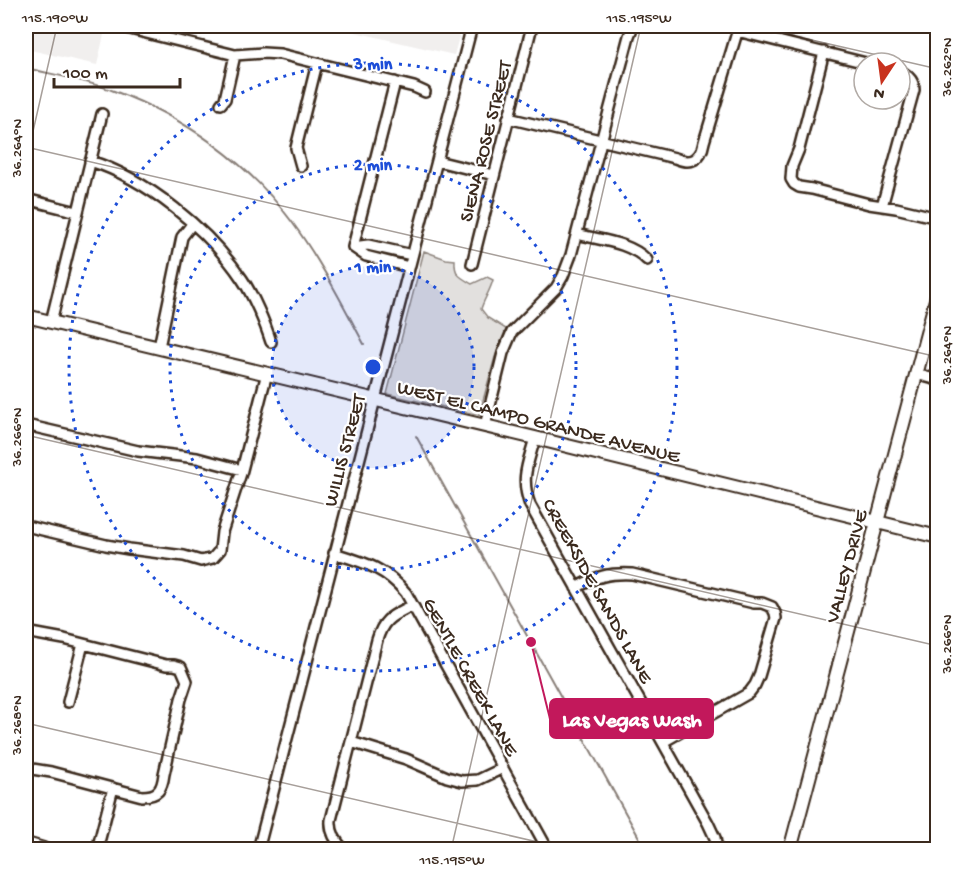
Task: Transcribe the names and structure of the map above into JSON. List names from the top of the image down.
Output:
{
  "streets": {
    "street": [
      "SIENA ROSE STREET",
      "WEST EL CAMPO GRANDE AVENUE",
      "WILLIS STREET",
      "VALLEY DRIVE",
      "CREEKSIDE SANDS LANE",
      "GENTLE CREEK LANE"
    ]
  },
  "crossings": [
    ["WEST EL CAMPO GRANDE AVENUE", "WILLIS STREET"],
    ["WEST EL CAMPO GRANDE AVENUE", "VALLEY DRIVE"],
    ["WEST EL CAMPO GRANDE AVENUE", "CREEKSIDE SANDS LANE"],
    ["WILLIS STREET", "GENTLE CREEK LANE"]
  ],
  "places": ["Las Vegas Wash"],
  "scale_bar": "100 m",
  "north": "bottom",
  "coordinates": [
    "115.190°W",
    "115.195°W",
    "36.262°N",
    "36.264°N",
    "36.266°N",
    "36.268°N"
  ],
  "rings": ["3 min", "2 min", "1 min"]
}
